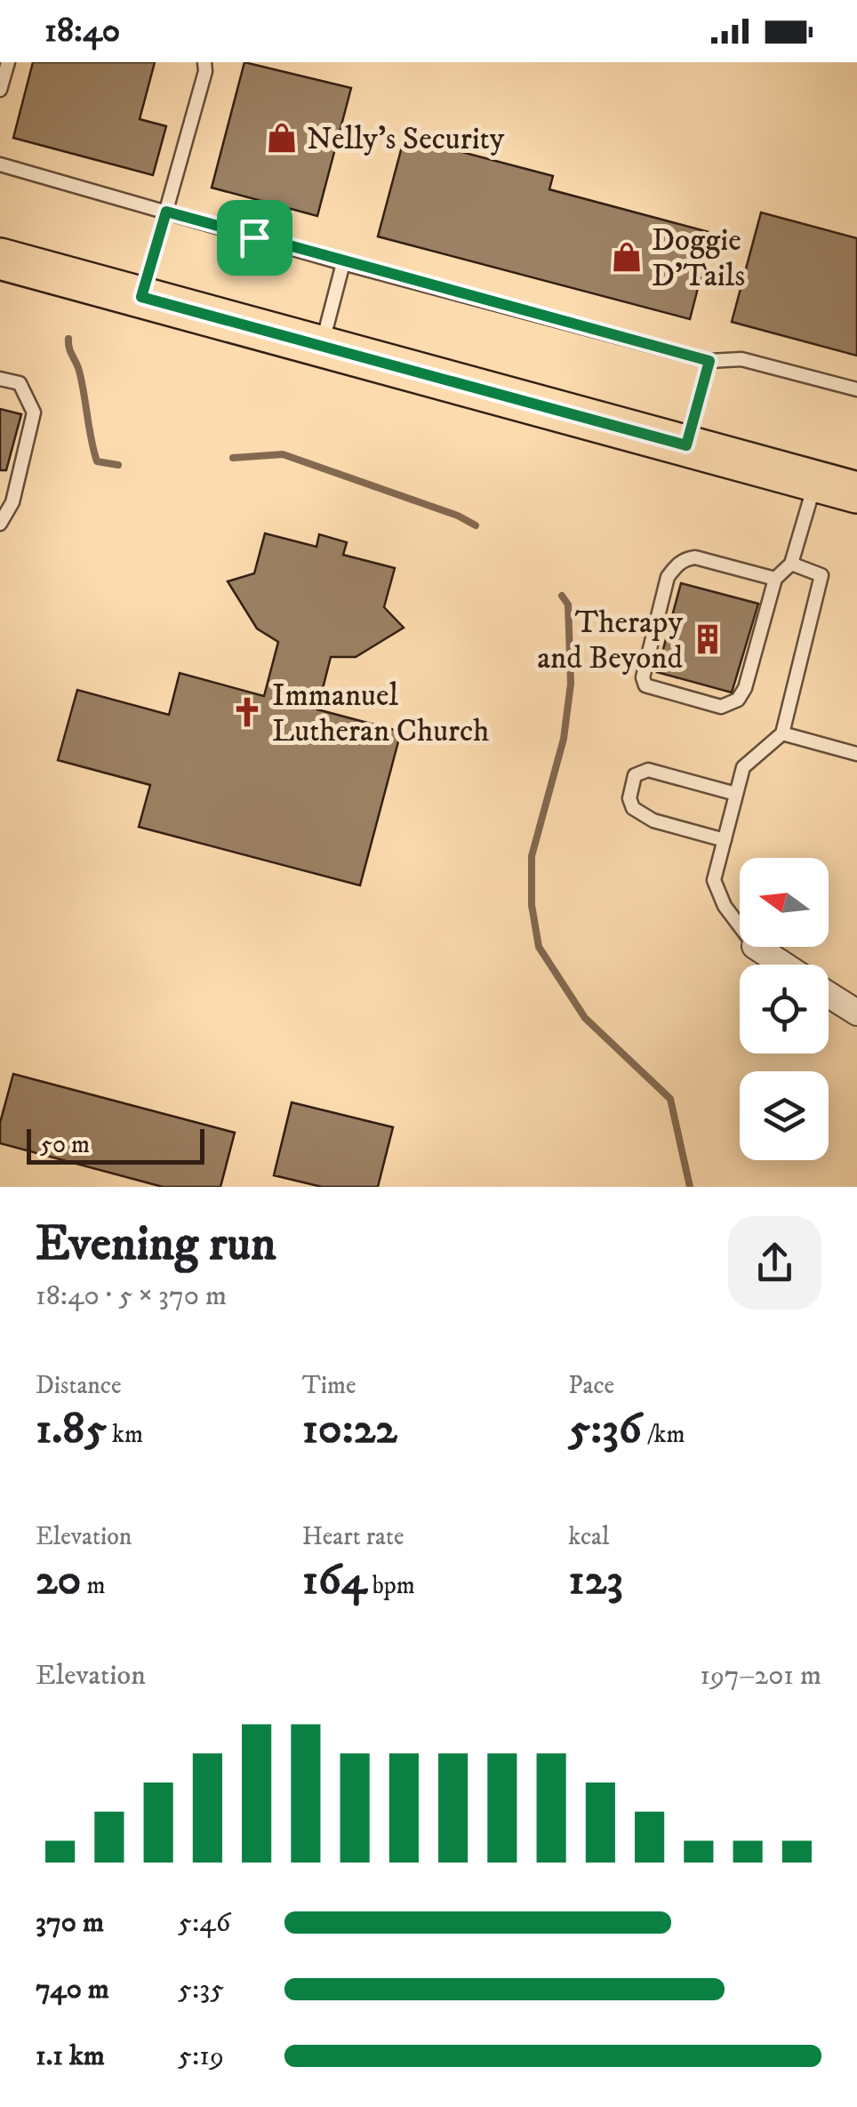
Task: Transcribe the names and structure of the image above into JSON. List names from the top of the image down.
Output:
{
  "places": {
    "shop": ["Nelly's Security", "Doggie D'Tails"],
    "building": ["Therapy and Beyond"],
    "church": ["Immanuel Lutheran Church"]
  },
  "scale_bar": "50 m",
  "north": "left",
  "page": {
    "status": "18:40",
    "scale": "50 m",
    "heading": ["Evening run", "18:40 · 5 × 370 m"],
    "stats": [
      ["Distance", "1.85 km"],
      ["Time", "10:22"],
      ["Pace", "5:36 /km"],
      ["Elevation", "20 m"],
      ["Heart rate", "164 bpm"],
      ["kcal", "123"]
    ],
    "chart": ["Elevation", "197–201 m"],
    "list": [
      {
        "name": "370 m",
        "note": "5:46"
      },
      {
        "name": "740 m",
        "note": "5:35"
      },
      {
        "name": "1.1 km",
        "note": "5:19"
      }
    ]
  }
}
